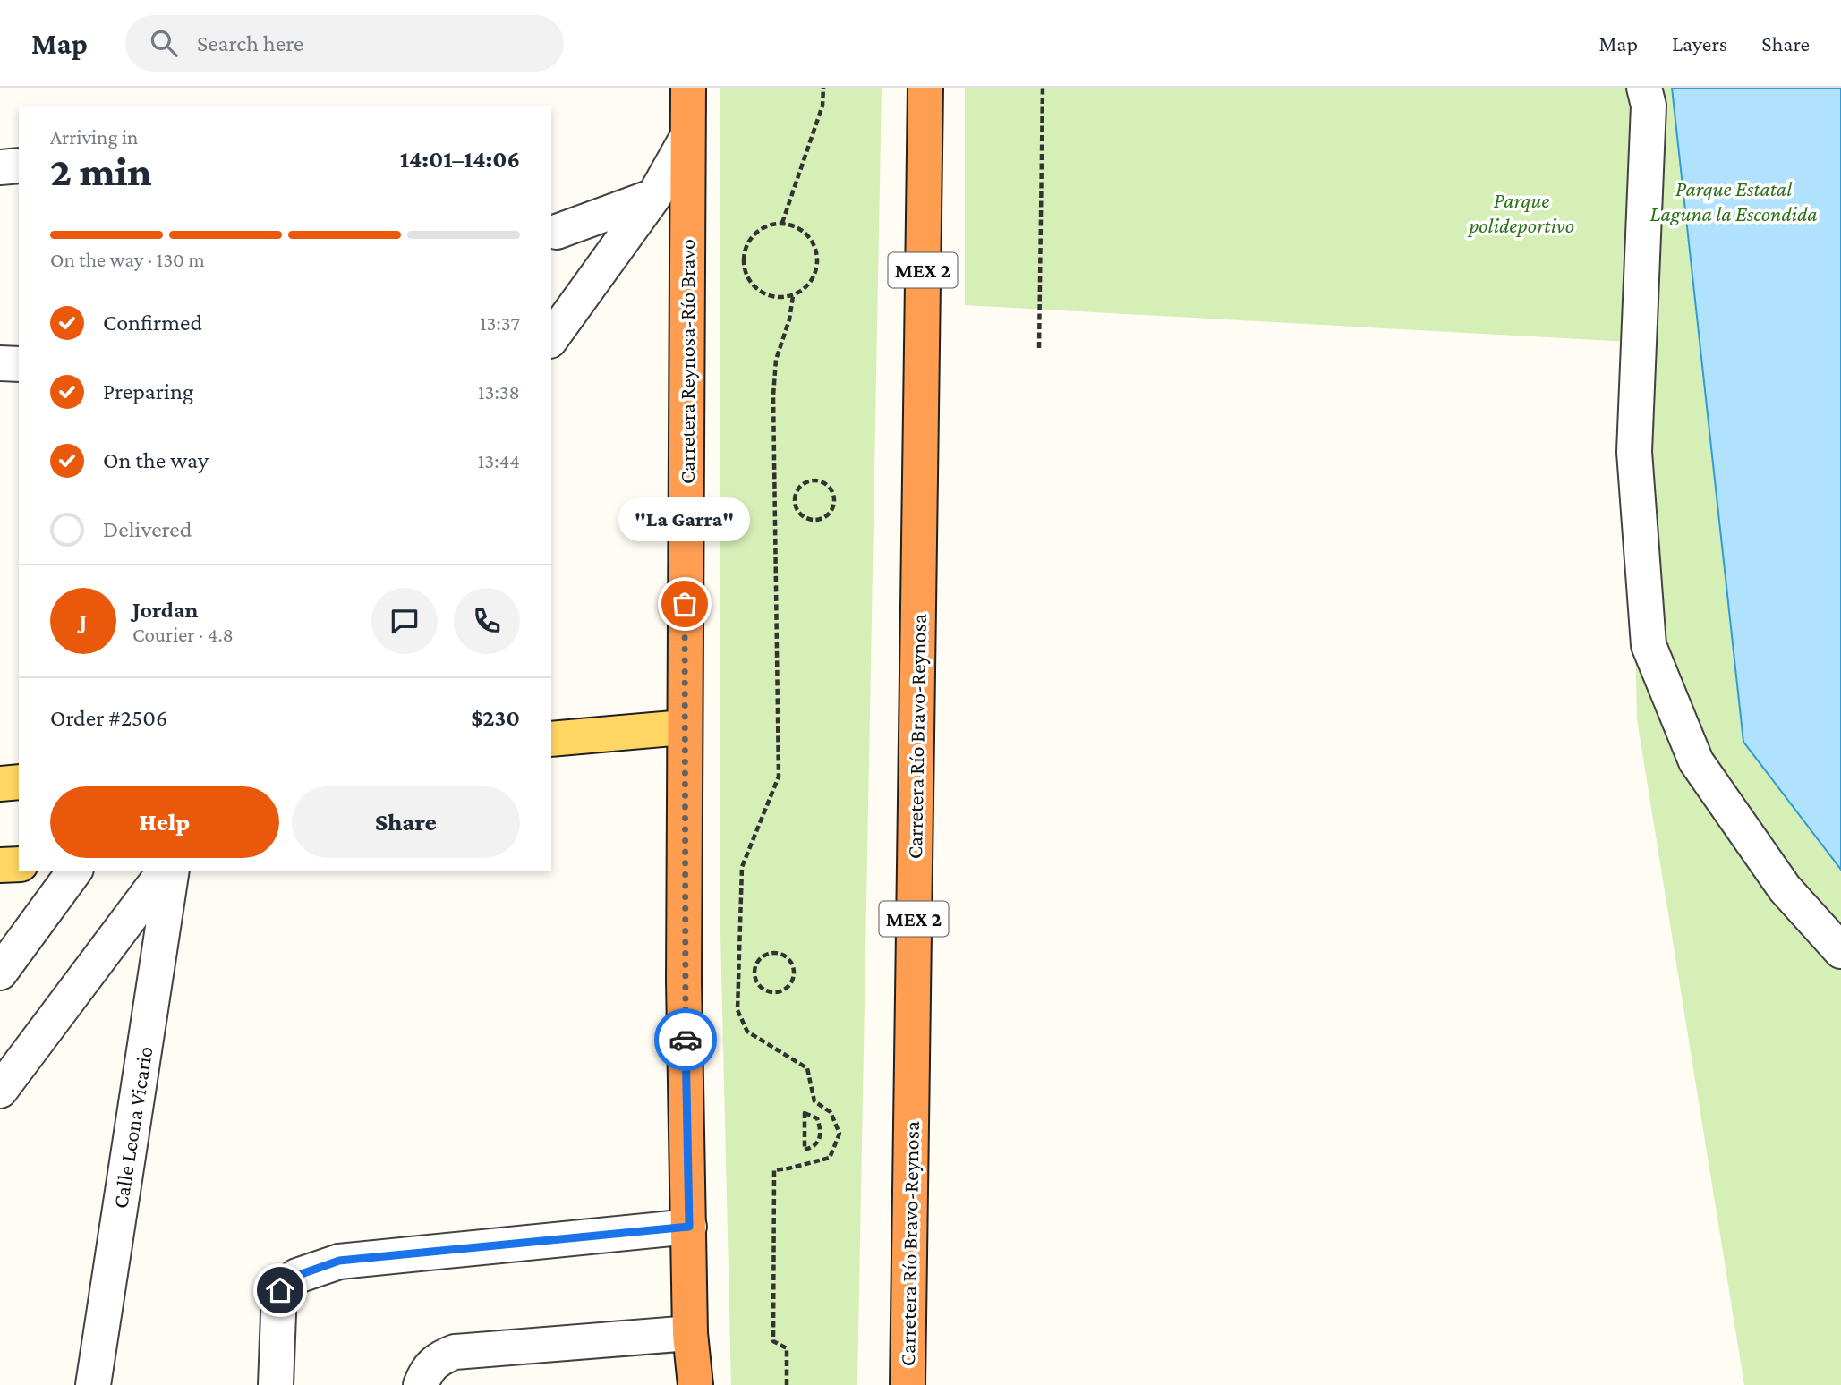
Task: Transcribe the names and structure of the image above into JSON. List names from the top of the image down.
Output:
{
  "streets": {
    "highway": ["MEX 2", "Carretera Reynosa-Río Bravo", "Carretera Río Bravo-Reynosa"],
    "street": ["Calle Leona Vicario"]
  },
  "parks": ["Parque Estatal Laguna la Escondida", "Parque polideportivo"],
  "places": ["\"La Garra\""],
  "page": {
    "header": "Map",
    "search": "Search here",
    "nav": ["Map", "Layers", "Share"],
    "heading": ["2 min", "Arriving in", "14:01–14:06"],
    "panel": [
      "Jordan",
      "Courier · 4.8",
      "Order #2506",
      "$230"
    ],
    "bar": "On the way · 130 m",
    "list": [
      ["Confirmed", "13:37"],
      ["Preparing", "13:38"],
      ["On the way", "13:44"],
      "Delivered"
    ],
    "bubble": "\"La Garra\"",
    "round": "J",
    "buttons": ["Help", "Share"]
  }
}
